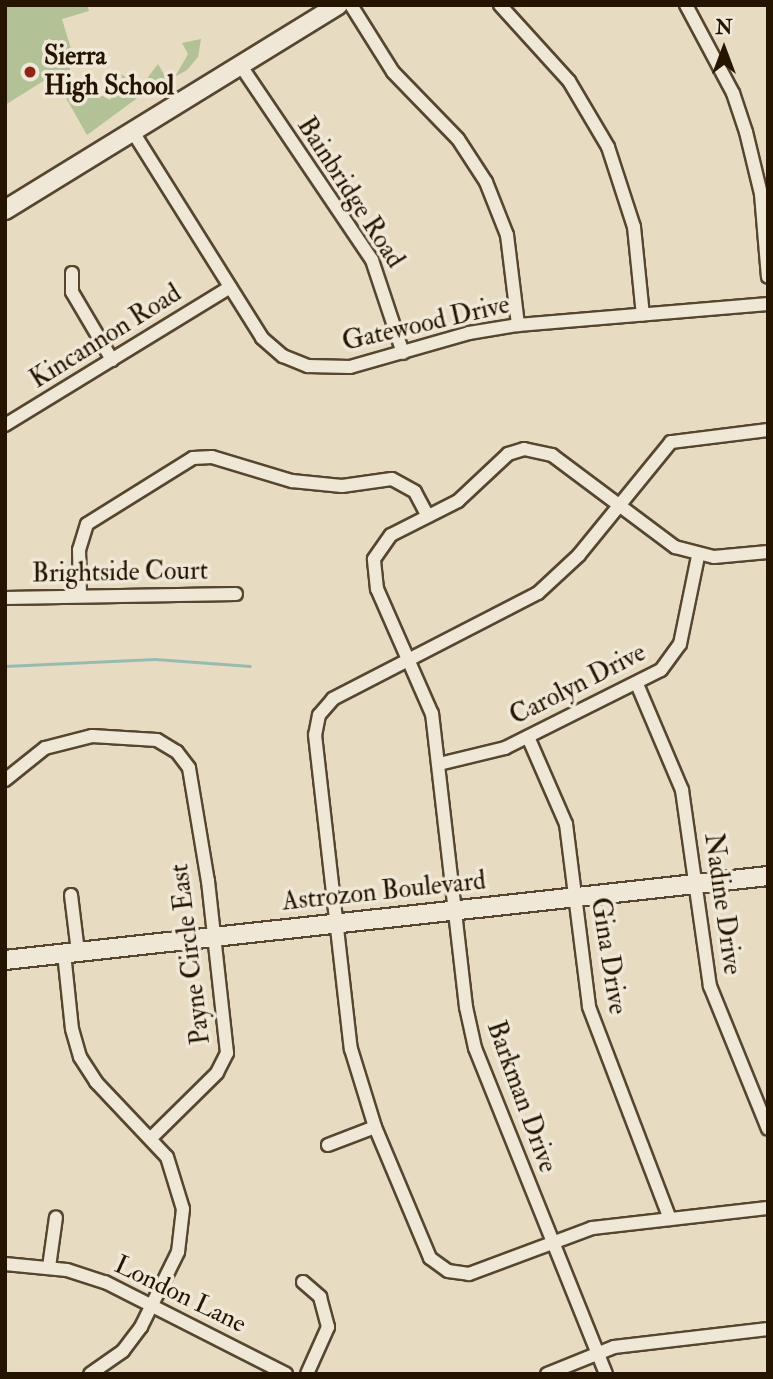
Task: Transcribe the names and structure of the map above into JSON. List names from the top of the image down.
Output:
{
  "streets": {
    "main road": ["Astrozon Boulevard"],
    "street": [
      "Bainbridge Road",
      "Gatewood Drive",
      "Kincannon Road",
      "Brightside Court",
      "Carolyn Drive",
      "Nadine Drive",
      "Payne Circle East",
      "Gina Drive",
      "Barkman Drive",
      "London Lane"
    ]
  },
  "crossings": [
    ["Bainbridge Road", "Gatewood Drive"],
    ["Gatewood Drive", "Kincannon Road"],
    ["Carolyn Drive", "Nadine Drive"],
    ["Carolyn Drive", "Gina Drive"],
    ["Carolyn Drive", "Barkman Drive"],
    ["Astrozon Boulevard", "Nadine Drive"],
    ["Astrozon Boulevard", "Payne Circle East"],
    ["Astrozon Boulevard", "Gina Drive"],
    ["Astrozon Boulevard", "Barkman Drive"]
  ],
  "places": ["Sierra High School"],
  "north": "top"
}
